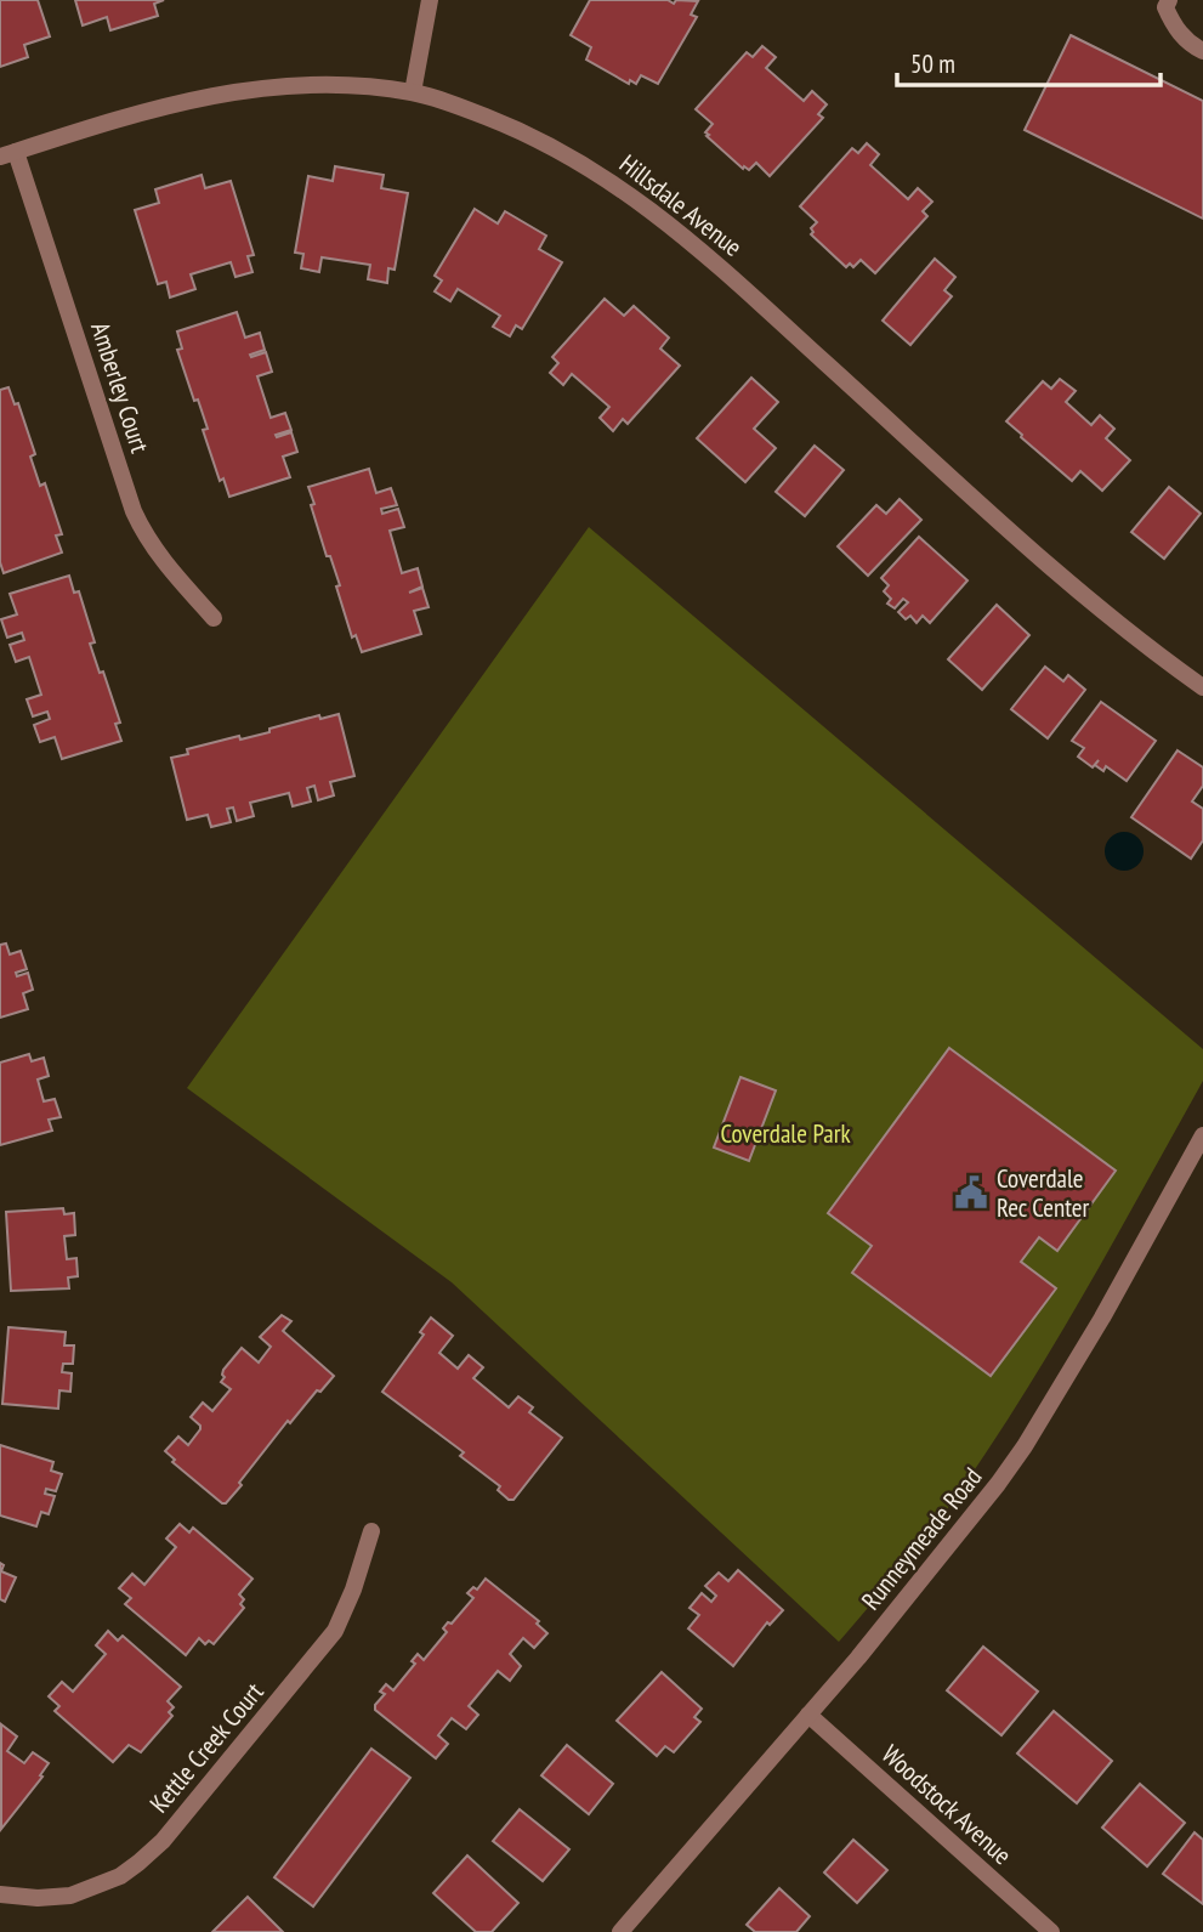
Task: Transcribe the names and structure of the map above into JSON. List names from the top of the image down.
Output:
{
  "streets": {
    "street": [
      "Hillsdale Avenue",
      "Amberley Court",
      "Runneymeade Road",
      "Kettle Creek Court",
      "Woodstock Avenue"
    ]
  },
  "crossings": [
    ["Hillsdale Avenue", "Amberley Court"],
    ["Runneymeade Road", "Woodstock Avenue"]
  ],
  "parks": ["Coverdale Park"],
  "places": {
    "public building": ["Coverdale Rec Center"]
  },
  "scale_bar": "50 m"
}
